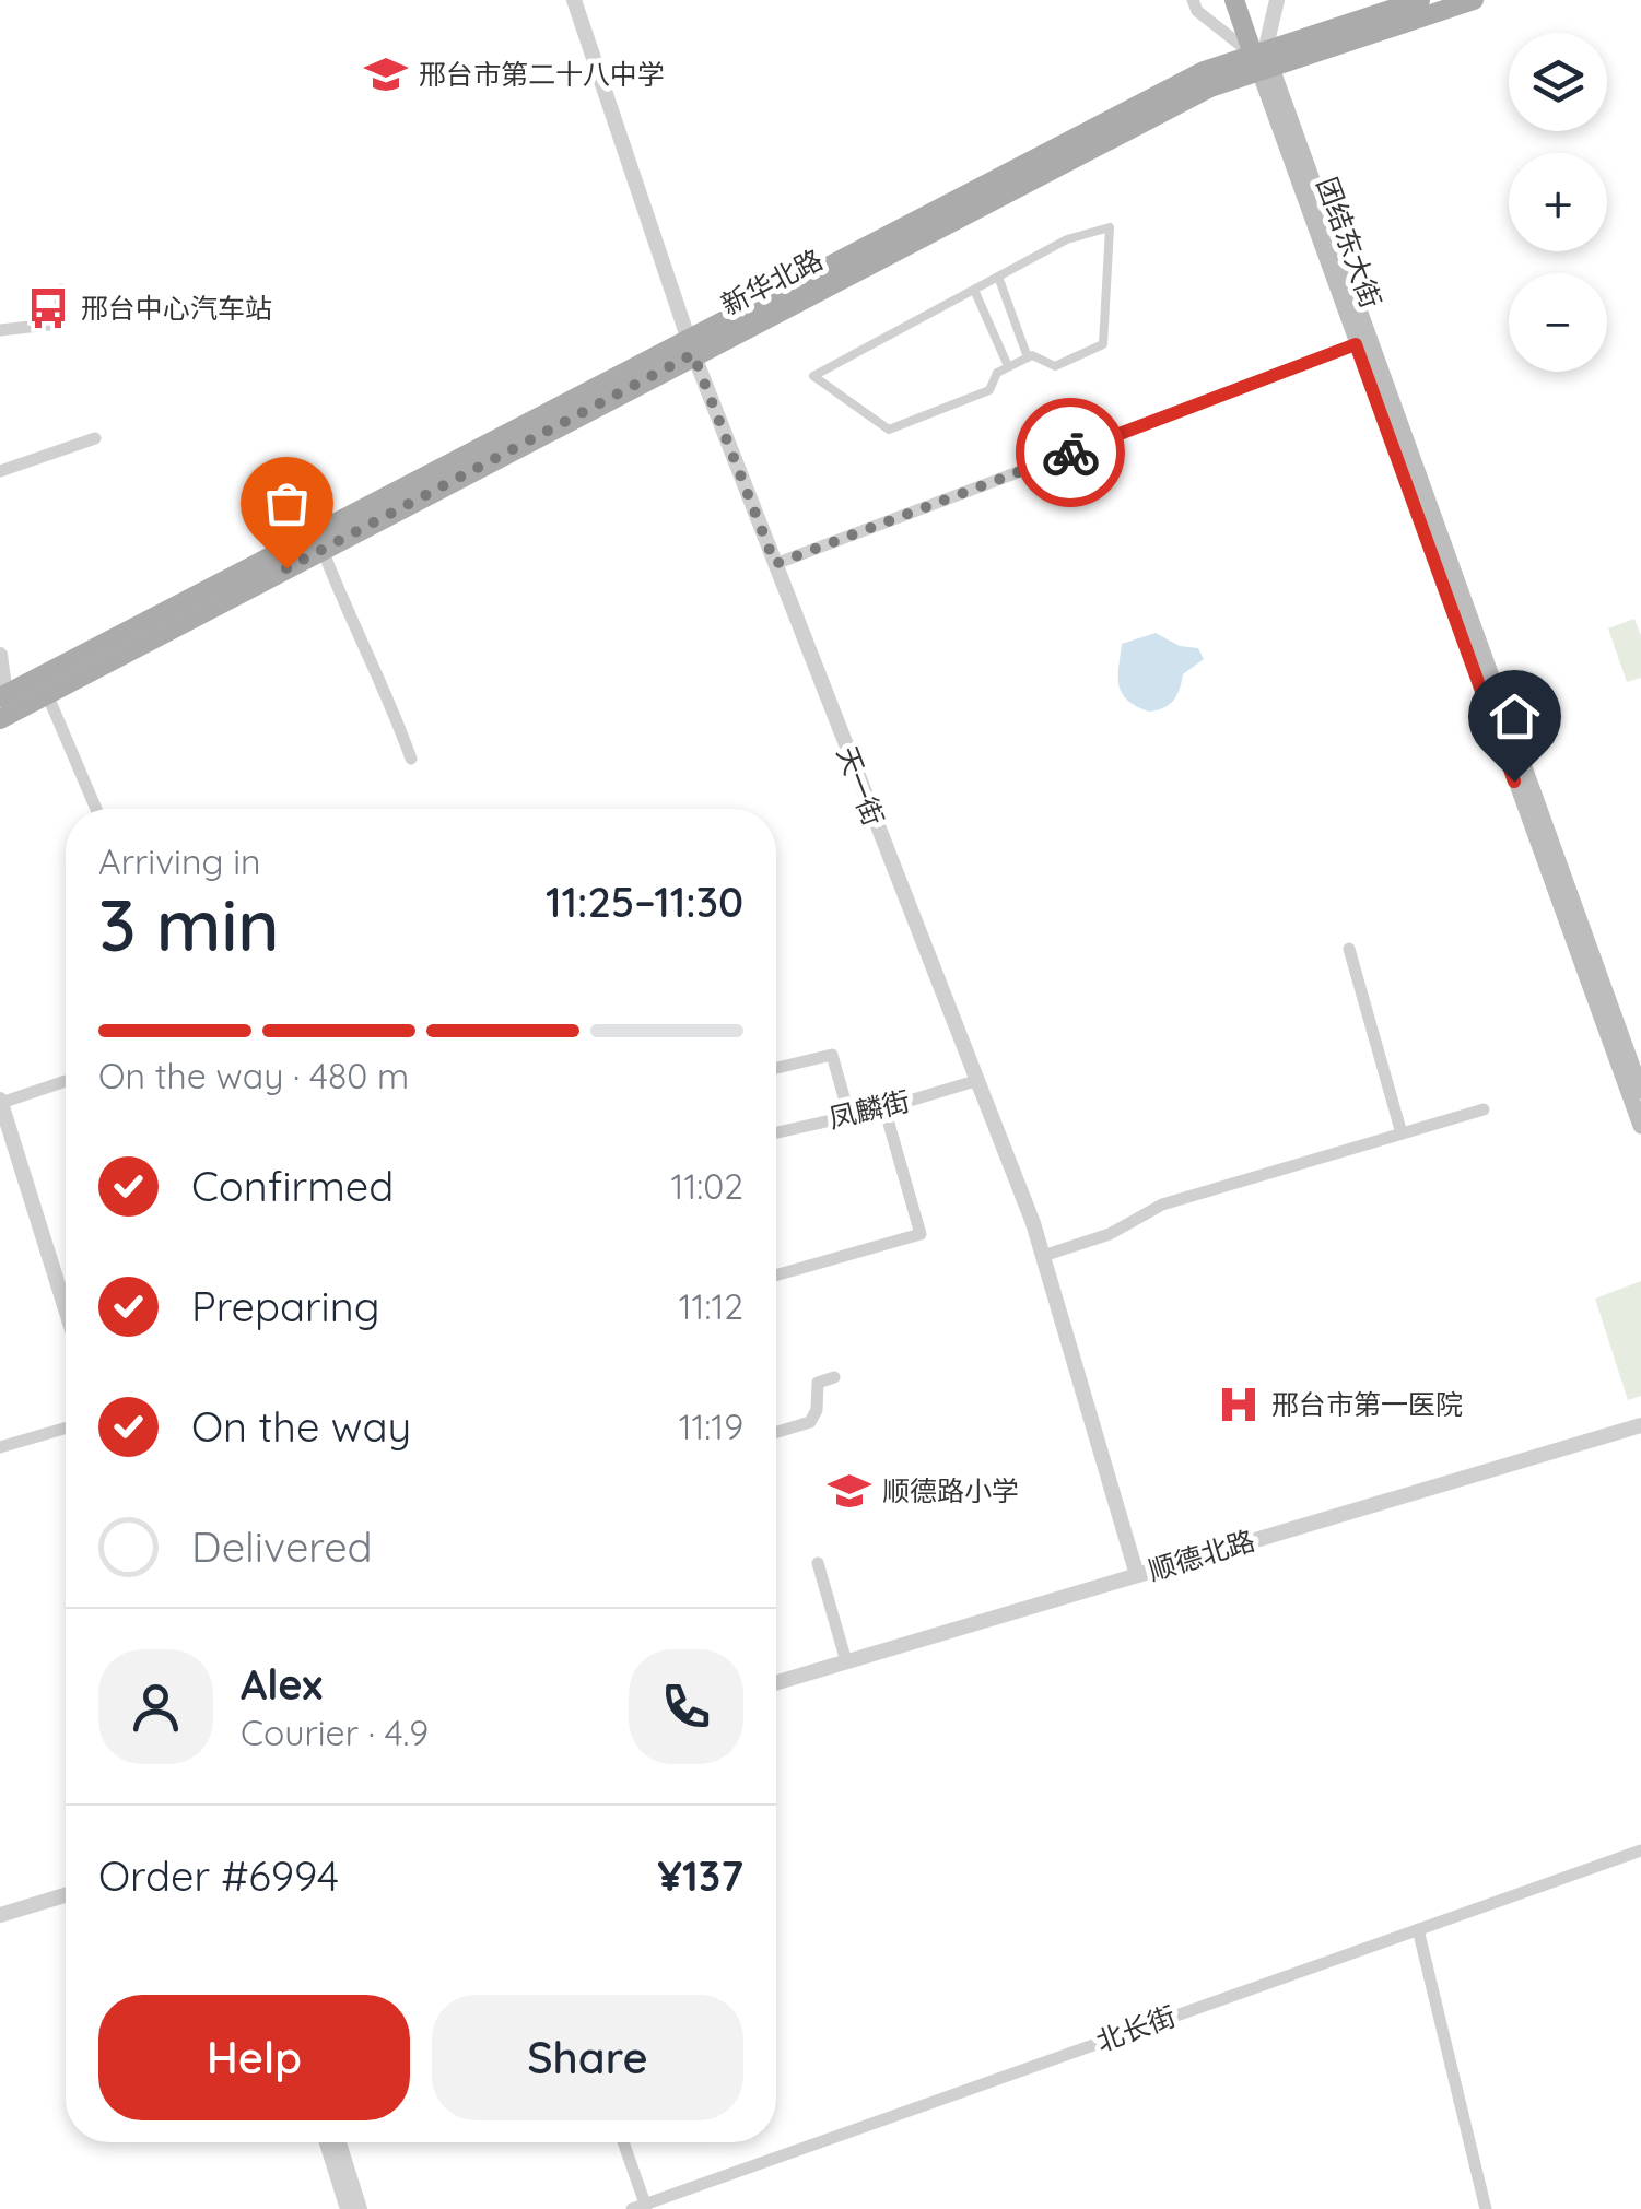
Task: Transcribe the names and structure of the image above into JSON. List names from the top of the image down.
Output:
{
  "streets": {
    "main road": ["团结东大街", "新华北路"],
    "street": [
      "天一街",
      "凤麟街",
      "顺德北路",
      "北长街"
    ]
  },
  "crossings": [
    ["团结东大街", "新华北路"],
    ["新华北路", "天一街"],
    ["天一街", "凤麟街"],
    ["天一街", "顺德北路"]
  ],
  "places": {
    "school or university": ["邢台市第二十八中学", "顺德路小学"],
    "bus stop": ["邢台中心汽车站"],
    "hospital": ["邢台市第一医院"]
  },
  "page": {
    "map_buttons": ["+", "−"],
    "heading": ["3 min", "Arriving in", "11:25–11:30"],
    "panel": [
      "Alex",
      "Courier · 4.9",
      "Order #6994",
      "¥137"
    ],
    "bar": "On the way · 480 m",
    "list": [
      ["Confirmed", "11:02"],
      ["Preparing", "11:12"],
      ["On the way", "11:19"],
      "Delivered"
    ],
    "buttons": ["Help", "Share"]
  }
}
